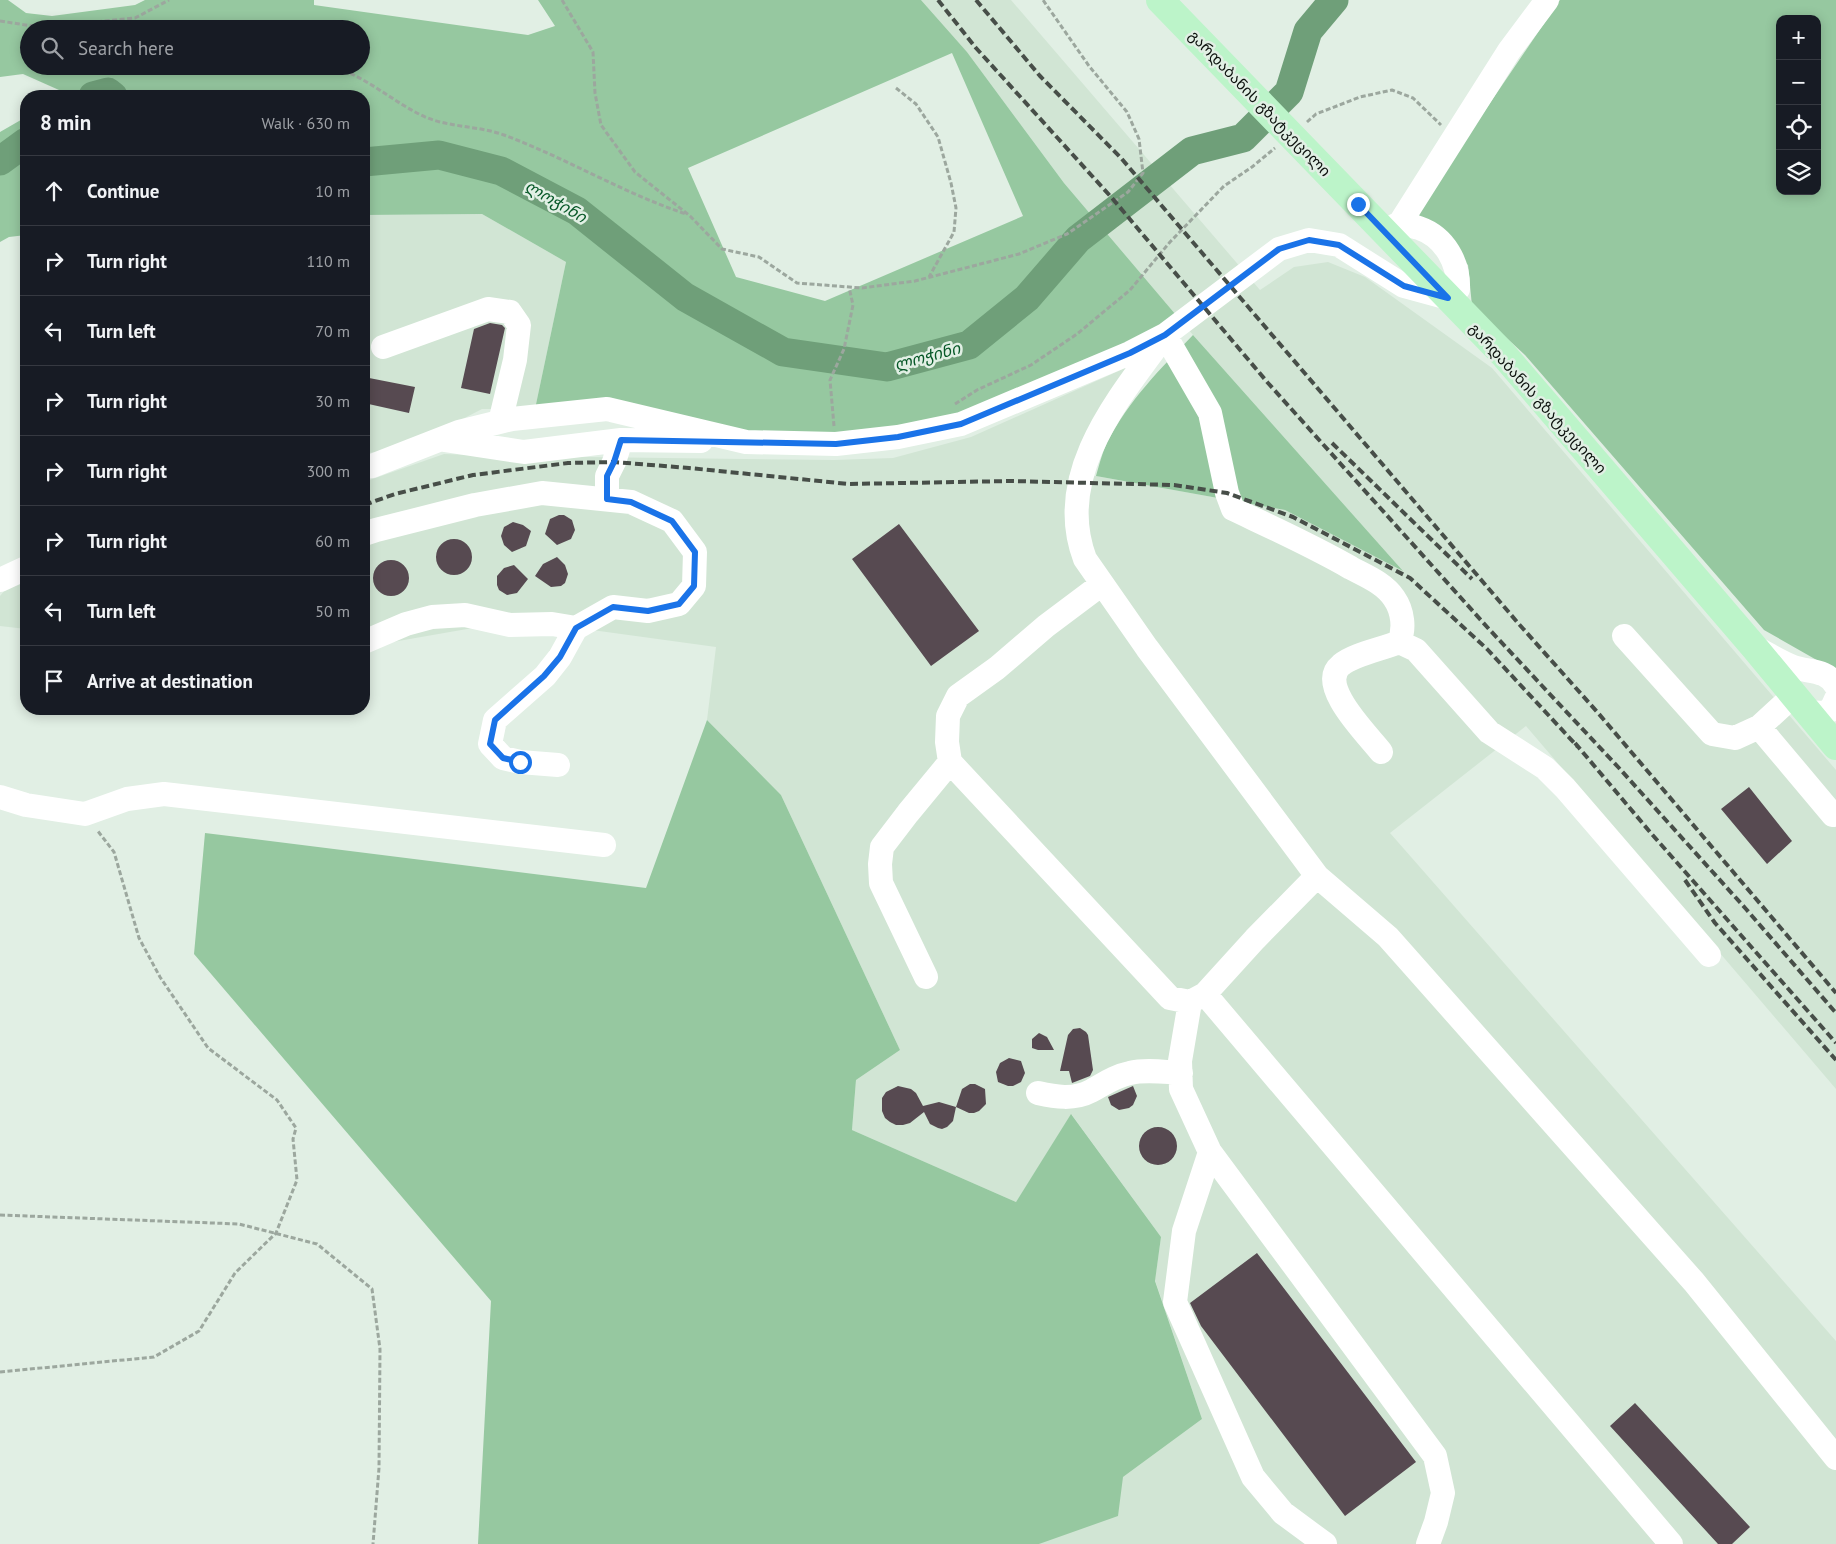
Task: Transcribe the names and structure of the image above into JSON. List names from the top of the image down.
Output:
{
  "streets": {
    "main road": ["გარდაბანის გზატკეცილი"]
  },
  "water": ["ლოჭინი"],
  "page": {
    "map_buttons": ["+", "−"],
    "search": "Search here",
    "heading": ["8 min", "Walk · 630 m"],
    "list": [
      ["Continue", "10 m"],
      ["Turn right", "110 m"],
      ["Turn left", "70 m"],
      ["Turn right", "30 m"],
      ["Turn right", "300 m"],
      ["Turn right", "60 m"],
      ["Turn left", "50 m"],
      "Arrive at destination"
    ]
  }
}
